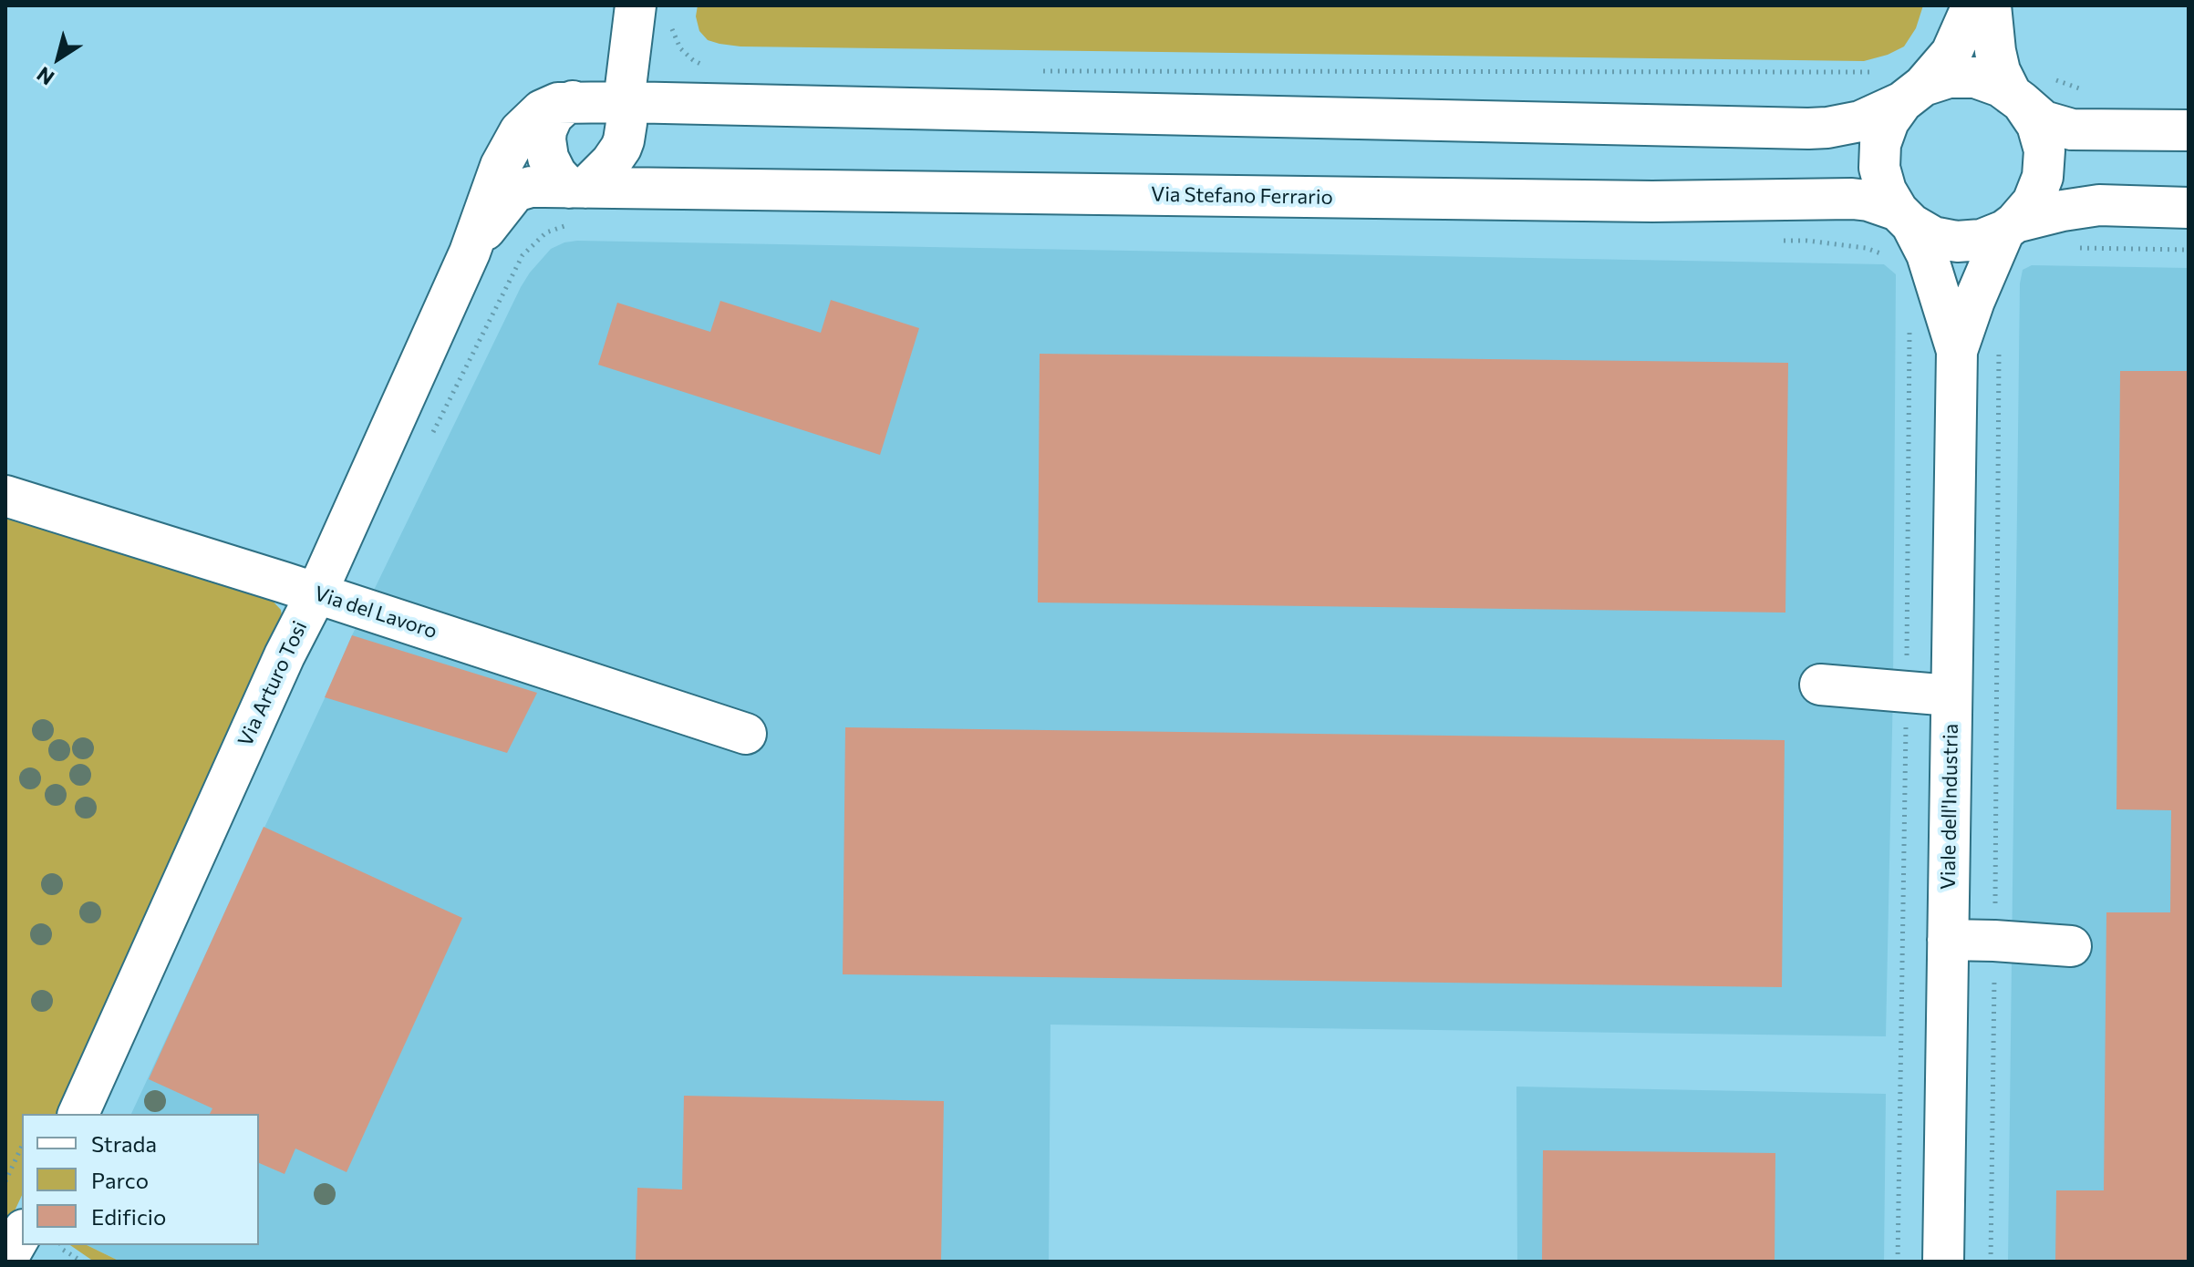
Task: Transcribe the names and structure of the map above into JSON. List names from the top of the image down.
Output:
{
  "streets": {
    "street": [
      "Via Stefano Ferrario",
      "Via del Lavoro",
      "Via Arturo Tosi",
      "Viale dell'Industria"
    ]
  },
  "crossings": [
    ["Via Stefano Ferrario", "Via Arturo Tosi"],
    ["Via del Lavoro", "Via Arturo Tosi"]
  ],
  "legend": ["Strada", "Parco", "Edificio"],
  "north": "bottom left"
}
